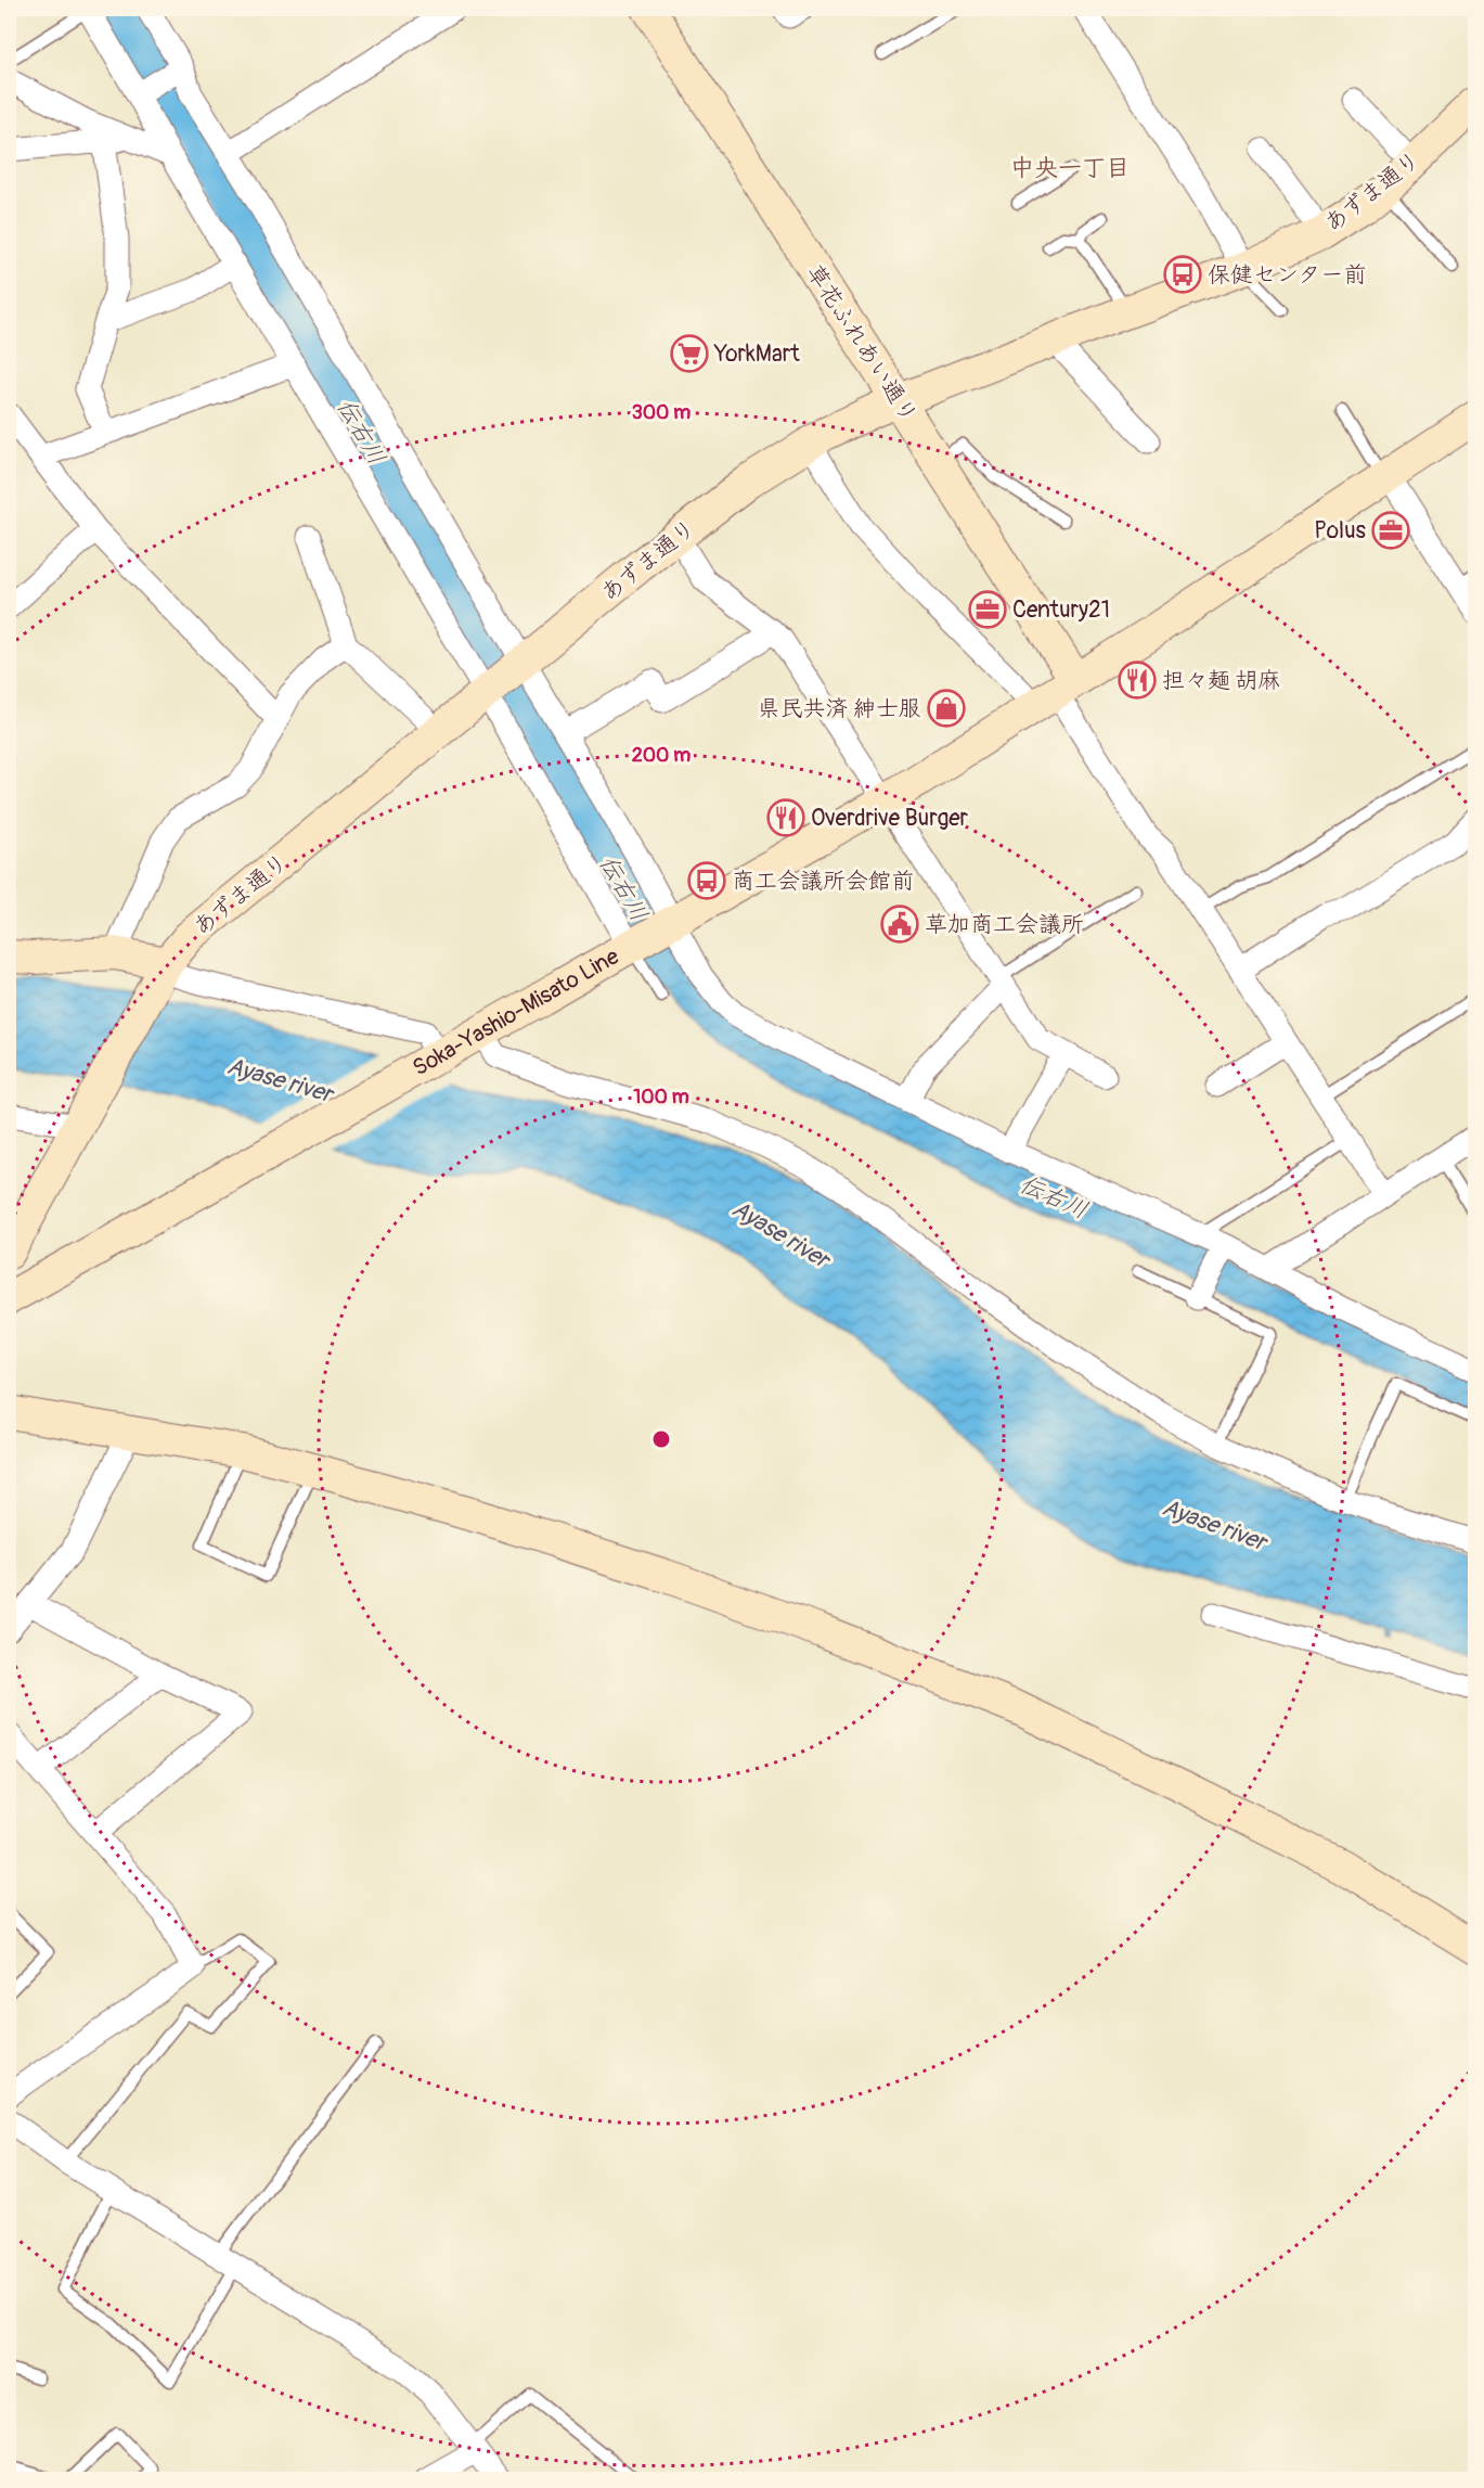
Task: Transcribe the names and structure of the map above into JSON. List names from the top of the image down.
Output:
{
  "streets": {
    "street": ["あずま通り", "草花ふれあい通り", "Soka-Yashio-Misato Line"]
  },
  "crossings": [
    ["あずま通り", "草花ふれあい通り"],
    ["草花ふれあい通り", "Soka-Yashio-Misato Line"]
  ],
  "districts": ["中央一丁目"],
  "water": ["伝右川", "Ayase river"],
  "places": {
    "bus stop": ["保健センター前", "商工会議所会館前"],
    "supermarket": ["YorkMart"],
    "office": ["Polus", "Century21"],
    "restaurant": ["担々麺 胡麻", "Overdrive Burger"],
    "shop": ["県民共済 紳士服"],
    "public building": ["草加商工会議所"]
  },
  "rings": ["300 m", "200 m", "100 m"]
}
